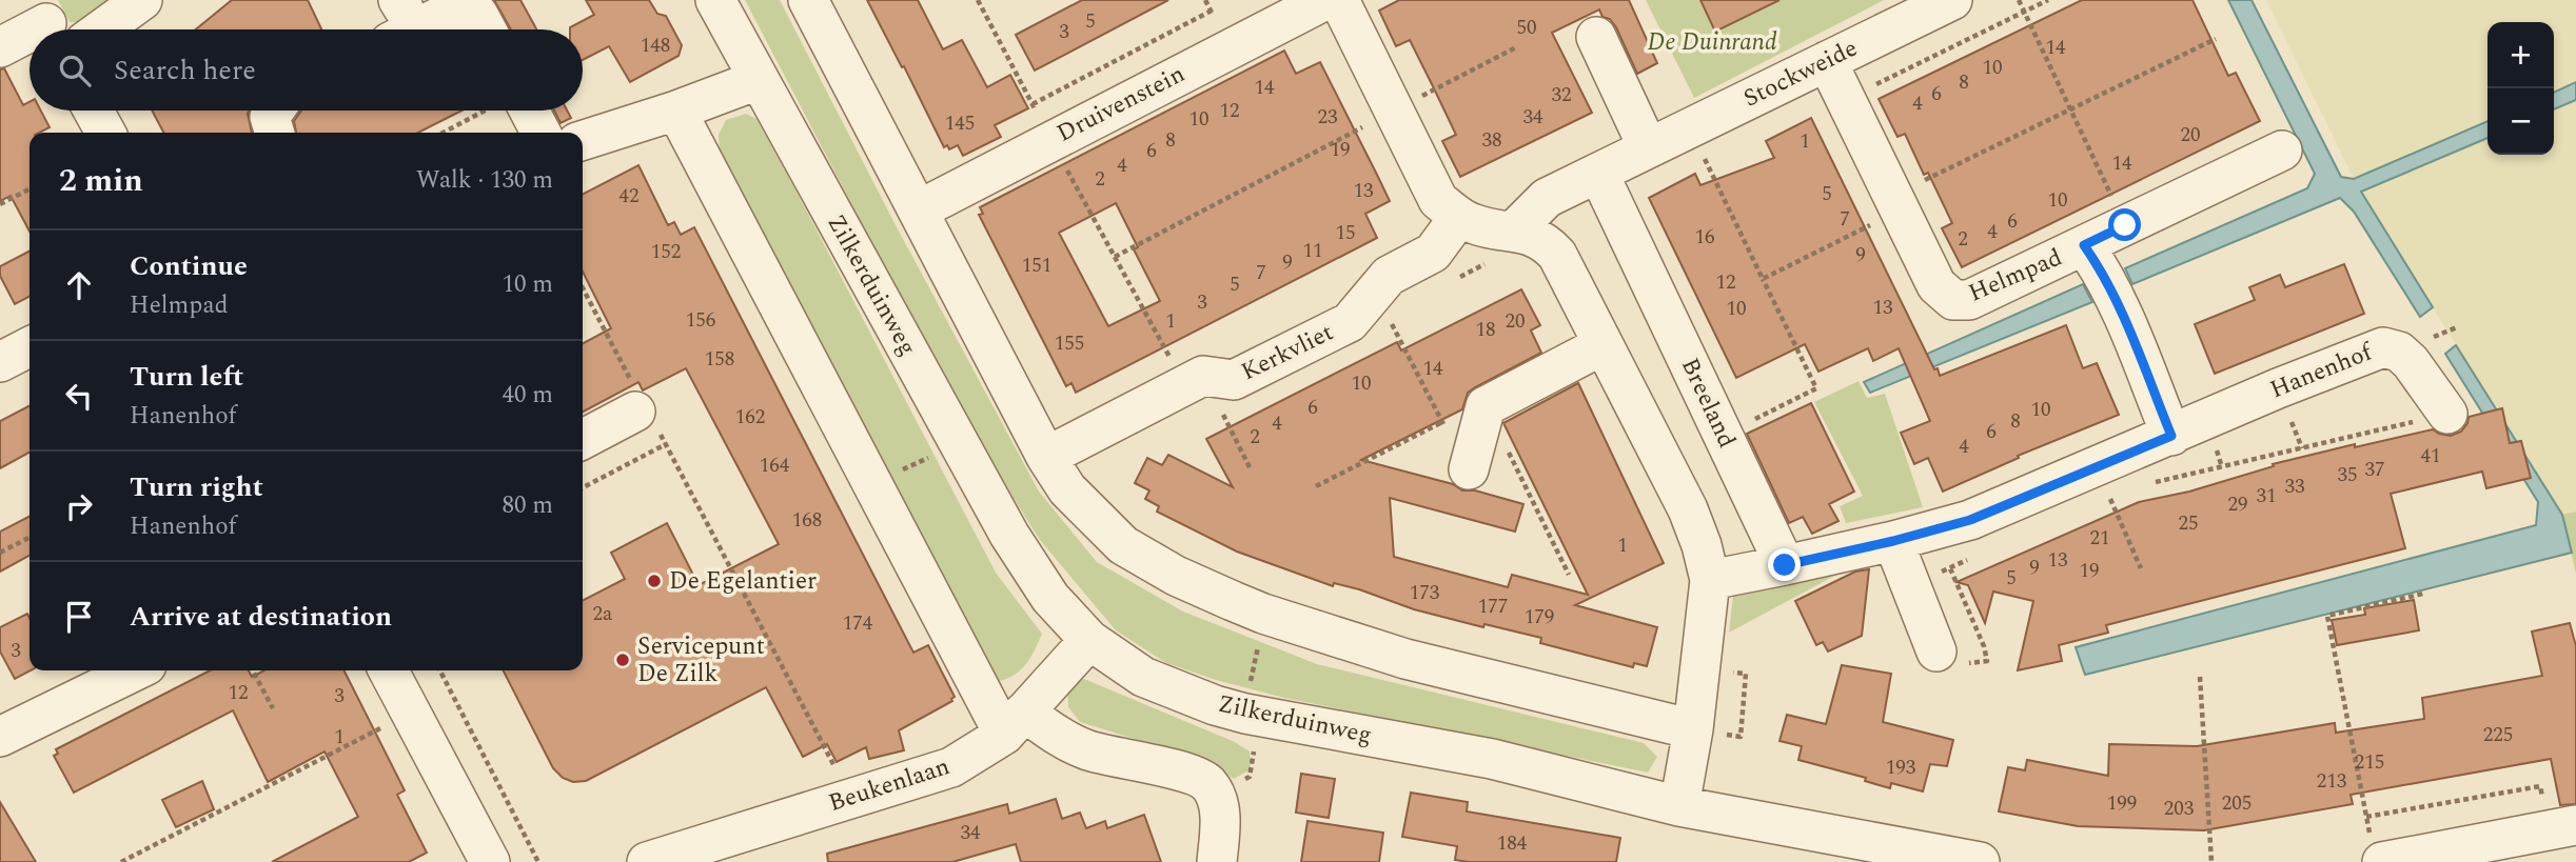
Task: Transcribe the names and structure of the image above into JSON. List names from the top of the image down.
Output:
{
  "streets": {
    "street": [
      "Stockweide",
      "Druivenstein",
      "Helmpad",
      "Zilkerduinweg",
      "Kerkvliet",
      "Hanenhof",
      "Breeland",
      "Beukenlaan"
    ]
  },
  "crossings": [
    ["Stockweide", "Helmpad"],
    ["Zilkerduinweg", "Beukenlaan"],
    ["Hanenhof", "Breeland"]
  ],
  "parks": ["De Duinrand"],
  "places": ["De Egelantier", "Servicepunt De Zilk"],
  "house_numbers": [
    "5",
    "50",
    "3",
    "148",
    "14",
    "10",
    "8",
    "14",
    "6",
    "32",
    "4",
    "12",
    "23",
    "34",
    "10",
    "145",
    "20",
    "8",
    "38",
    "1",
    "19",
    "6",
    "14",
    "4",
    "2",
    "13",
    "5",
    "42",
    "10",
    "7",
    "6",
    "4",
    "15",
    "16",
    "2",
    "11",
    "152",
    "9",
    "9",
    "151",
    "7",
    "12",
    "5",
    "3",
    "13",
    "10",
    "156",
    "1",
    "20",
    "18",
    "155",
    "158",
    "14",
    "10",
    "6",
    "10",
    "162",
    "8",
    "4",
    "6",
    "2",
    "4",
    "41",
    "164",
    "37",
    "35",
    "33",
    "31",
    "29",
    "168",
    "25",
    "21",
    "1",
    "13",
    "9",
    "19",
    "5",
    "173",
    "177",
    "2a",
    "179",
    "174",
    "3",
    "12",
    "3",
    "225",
    "1",
    "215",
    "193",
    "213",
    "199",
    "205",
    "203",
    "34",
    "184"
  ],
  "page": {
    "map_buttons": ["+", "−"],
    "search": "Search here",
    "heading": ["2 min", "Walk · 130 m"],
    "list": [
      ["Continue", "Helmpad", "10 m"],
      ["Turn left", "Hanenhof", "40 m"],
      ["Turn right", "Hanenhof", "80 m"],
      "Arrive at destination"
    ]
  }
}
